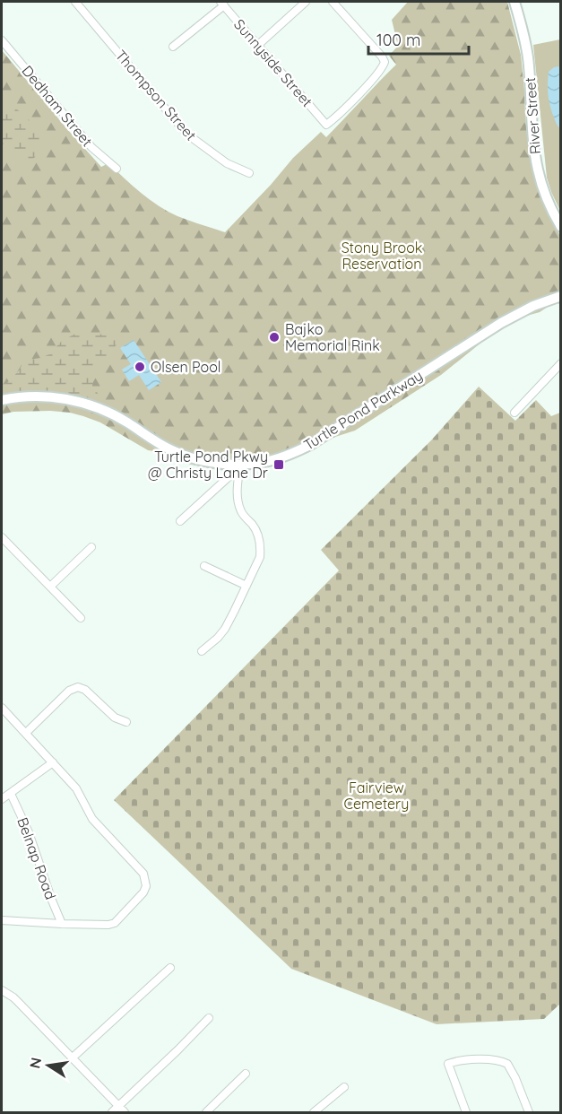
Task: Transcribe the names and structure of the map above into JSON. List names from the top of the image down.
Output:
{
  "streets": {
    "main road": ["River Street", "Turtle Pond Parkway"],
    "street": [
      "Sunnyside Street",
      "Thompson Street",
      "Dedham Street",
      "Belnap Road"
    ]
  },
  "parks": ["Stony Brook Reservation", "Fairview Cemetery"],
  "places": {
    "other": ["Bajko Memorial Rink", "Olsen Pool"],
    "transit": ["Turtle Pond Pkwy @ Christy Lane Dr"]
  },
  "scale_bar": "100 m",
  "north": "left"
}
